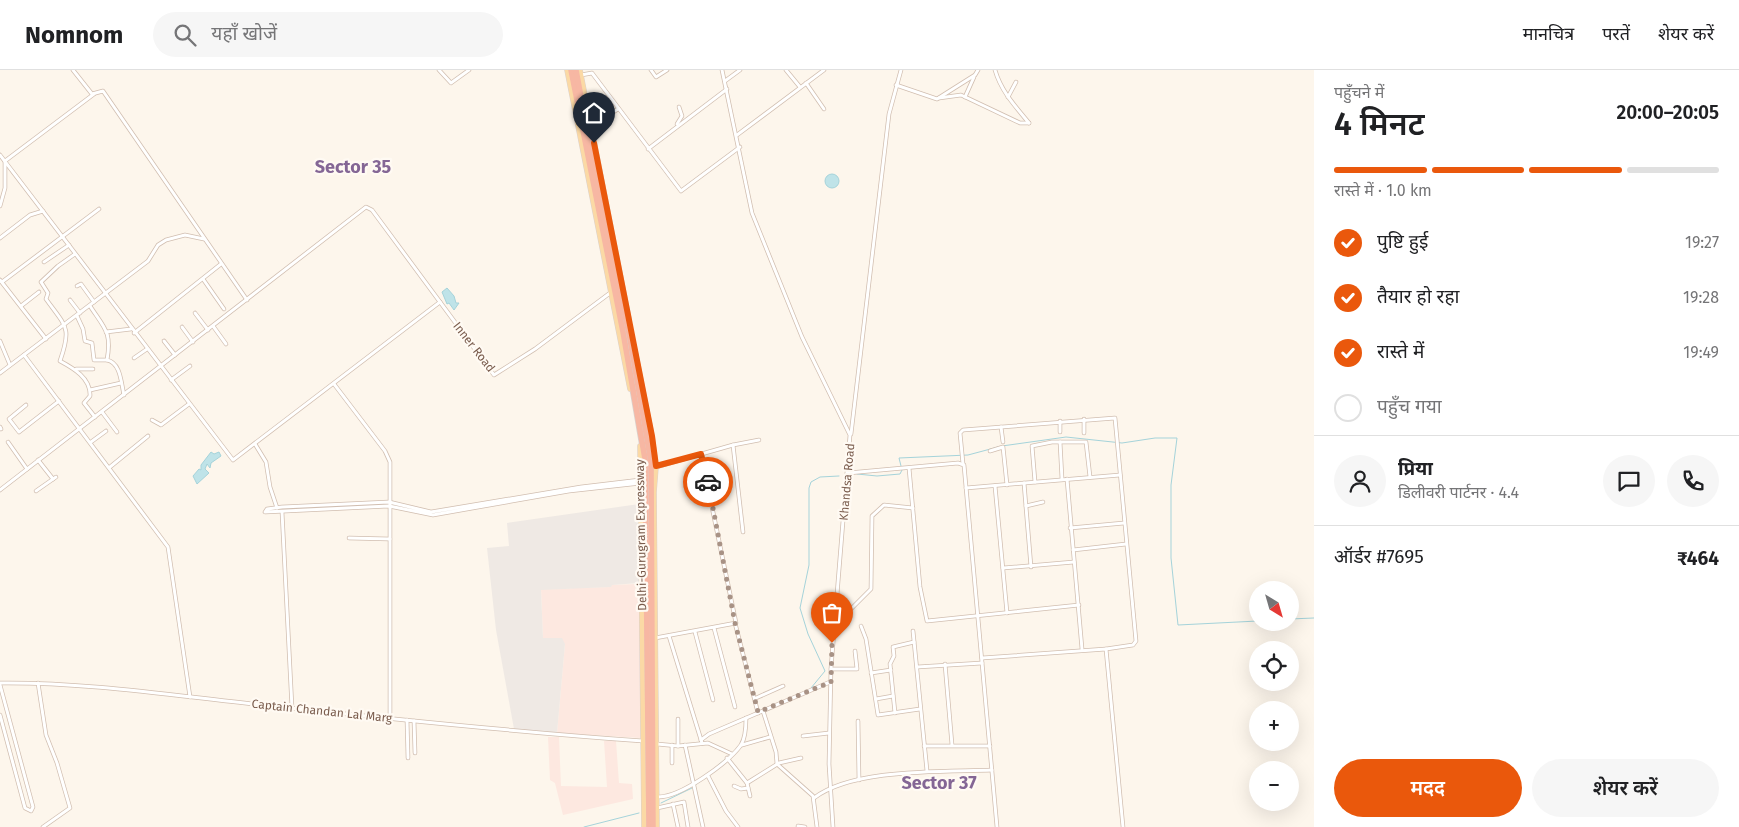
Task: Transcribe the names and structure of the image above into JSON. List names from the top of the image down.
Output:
{
  "streets": {
    "highway": ["Delhi-Gurugram Expressway"],
    "street": ["Inner Road", "Khandsa Road", "Captain Chandan Lal Marg"]
  },
  "districts": ["Sector 35", "Sector 37"],
  "north": "bottom right",
  "page": {
    "header": "Nomnom",
    "search": "यहाँ खोजें",
    "nav": ["मानचित्र", "परतें", "शेयर करें"],
    "heading": ["4 मिनट", "पहुँचने में", "20:00–20:05"],
    "panel": [
      "प्रिया",
      "डिलीवरी पार्टनर · 4.4",
      "ऑर्डर #7695",
      "₹464"
    ],
    "bar": "रास्ते में · 1.0 km",
    "list": [
      ["पुष्टि हुई", "19:27"],
      ["तैयार हो रहा", "19:28"],
      ["रास्ते में", "19:49"],
      "पहुँच गया"
    ],
    "map_buttons": ["+", "−"],
    "buttons": ["मदद", "शेयर करें"]
  }
}
